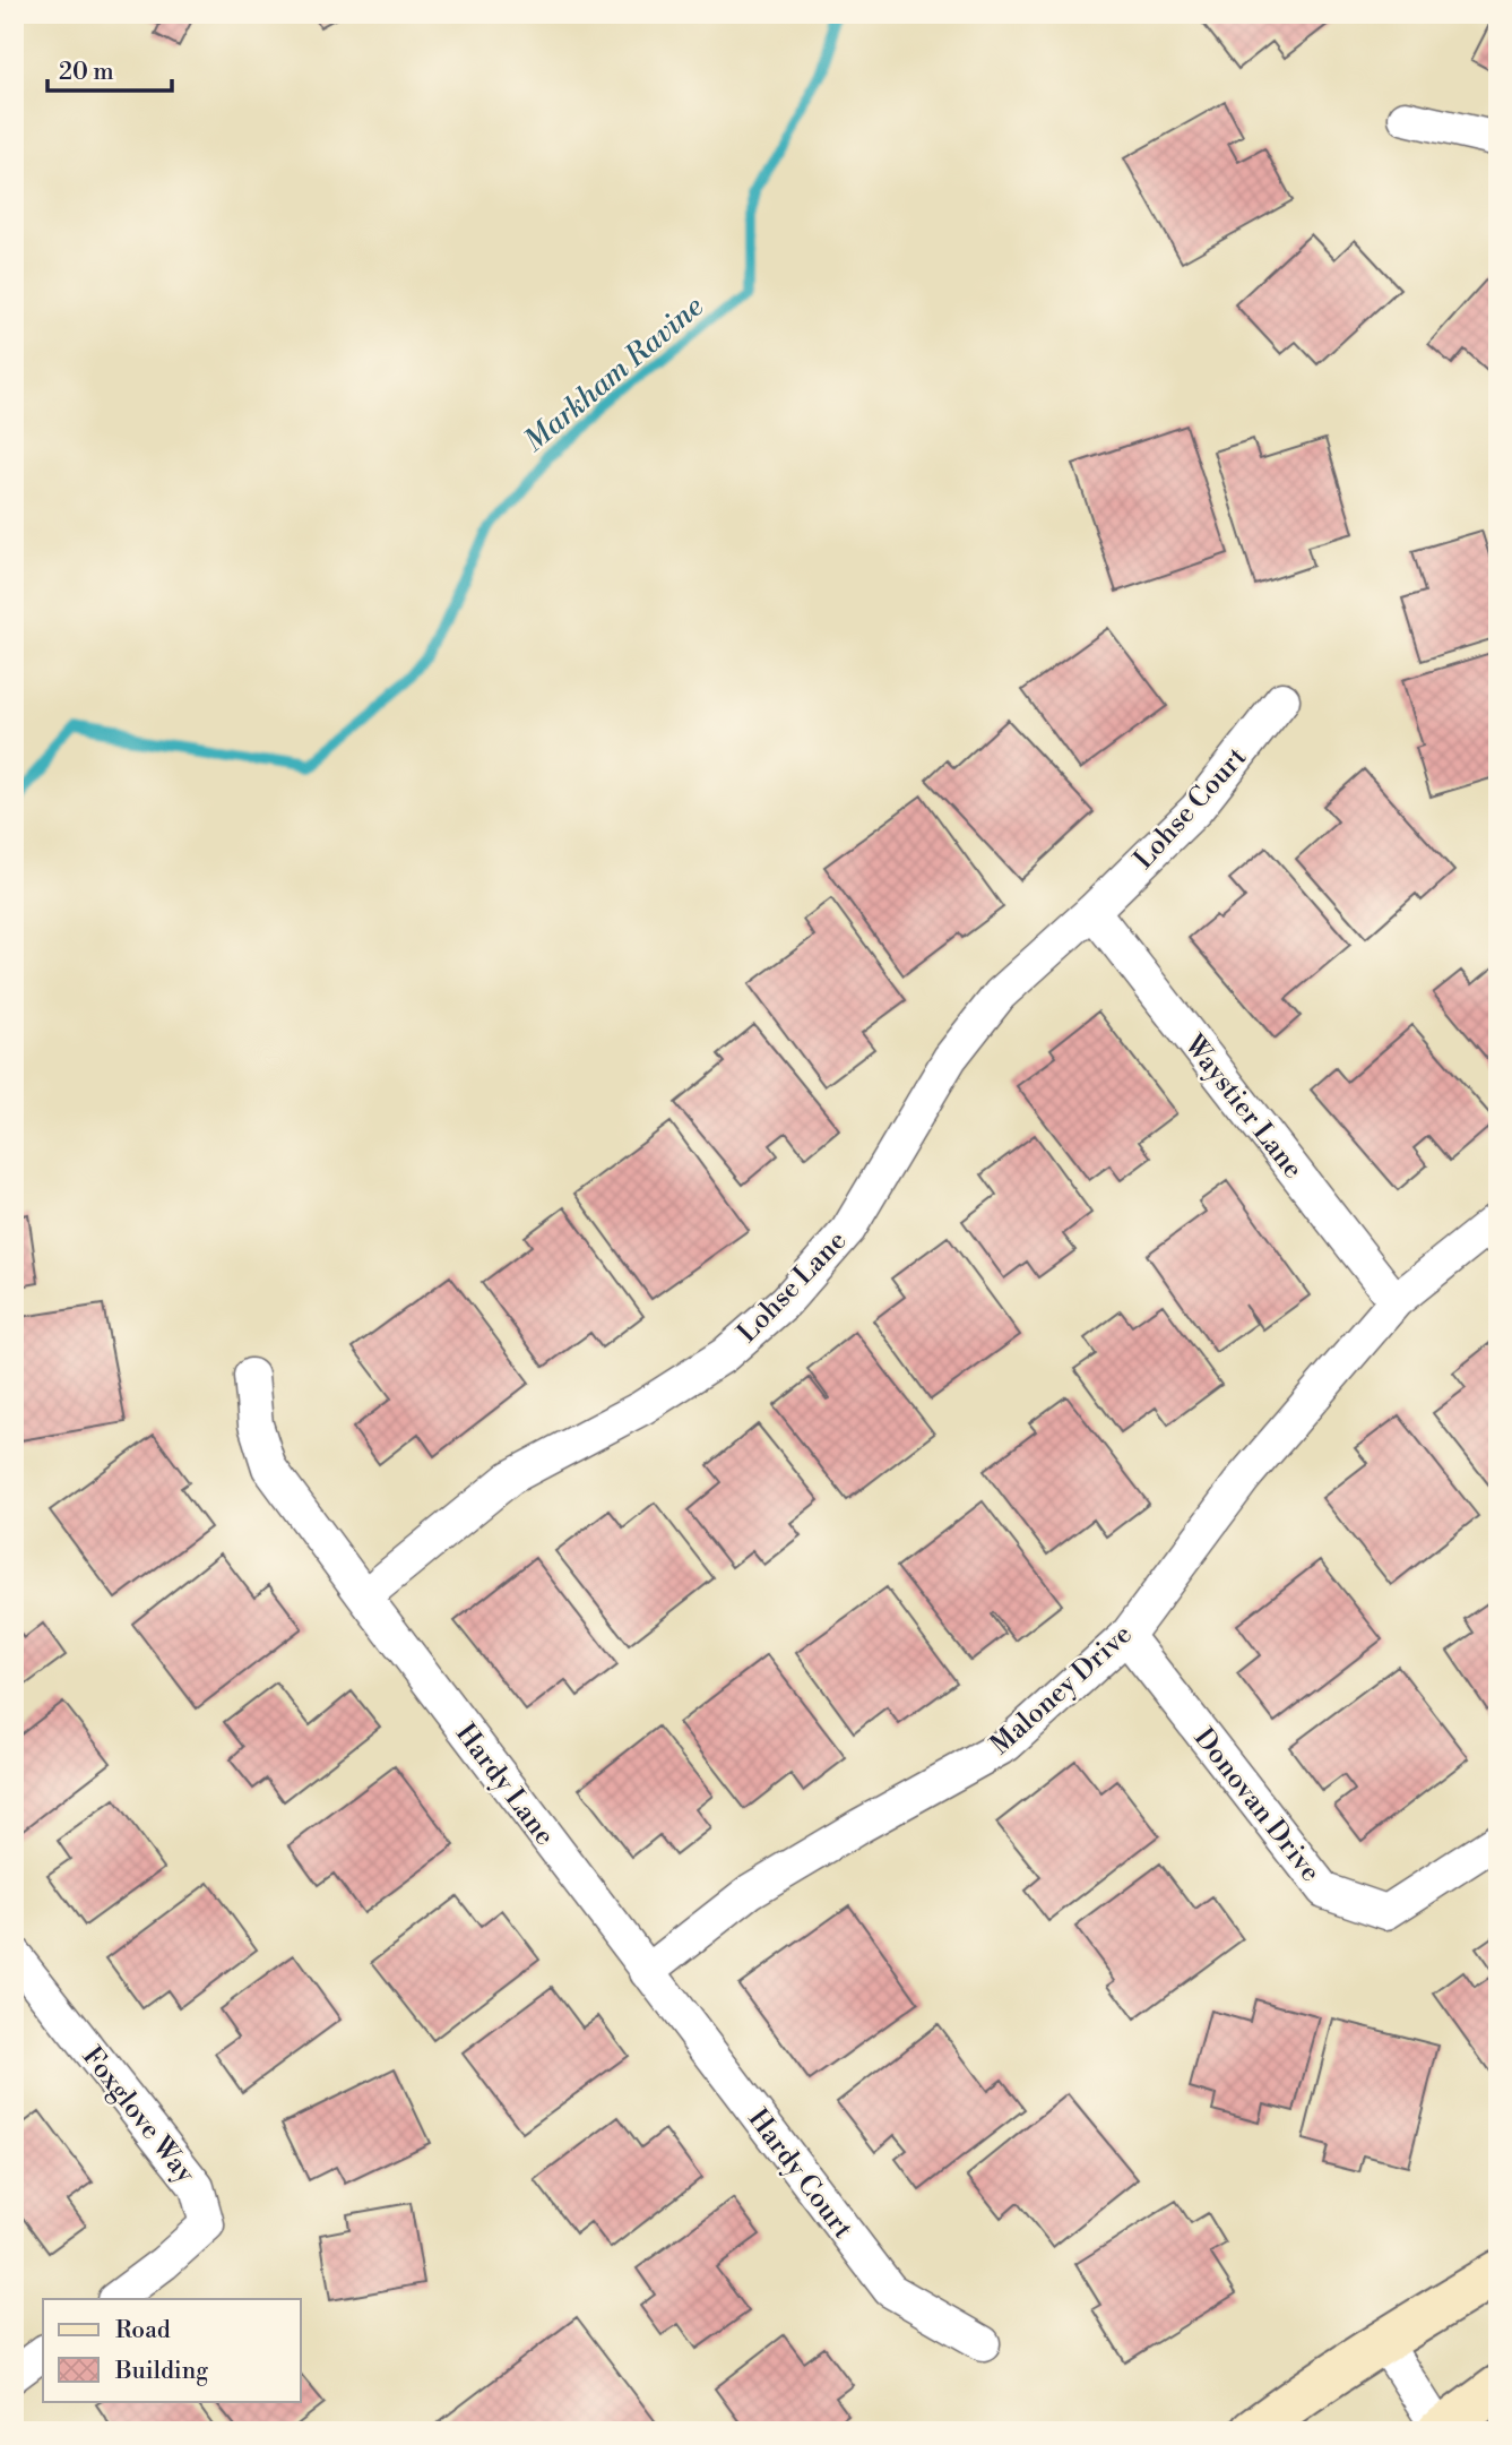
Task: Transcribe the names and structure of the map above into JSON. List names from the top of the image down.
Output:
{
  "streets": {
    "street": [
      "Lohse Court",
      "Waystier Lane",
      "Lohse Lane",
      "Maloney Drive",
      "Hardy Lane",
      "Donovan Drive",
      "Foxglove Way",
      "Hardy Court"
    ]
  },
  "crossings": [
    ["Lohse Court", "Waystier Lane"],
    ["Lohse Court", "Lohse Lane"],
    ["Waystier Lane", "Lohse Lane"],
    ["Waystier Lane", "Maloney Drive"],
    ["Lohse Lane", "Hardy Lane"],
    ["Maloney Drive", "Hardy Lane"],
    ["Maloney Drive", "Donovan Drive"],
    ["Maloney Drive", "Hardy Court"],
    ["Hardy Lane", "Hardy Court"]
  ],
  "water": ["Markham Ravine"],
  "legend": ["Road", "Building"],
  "scale_bar": "20 m"
}
